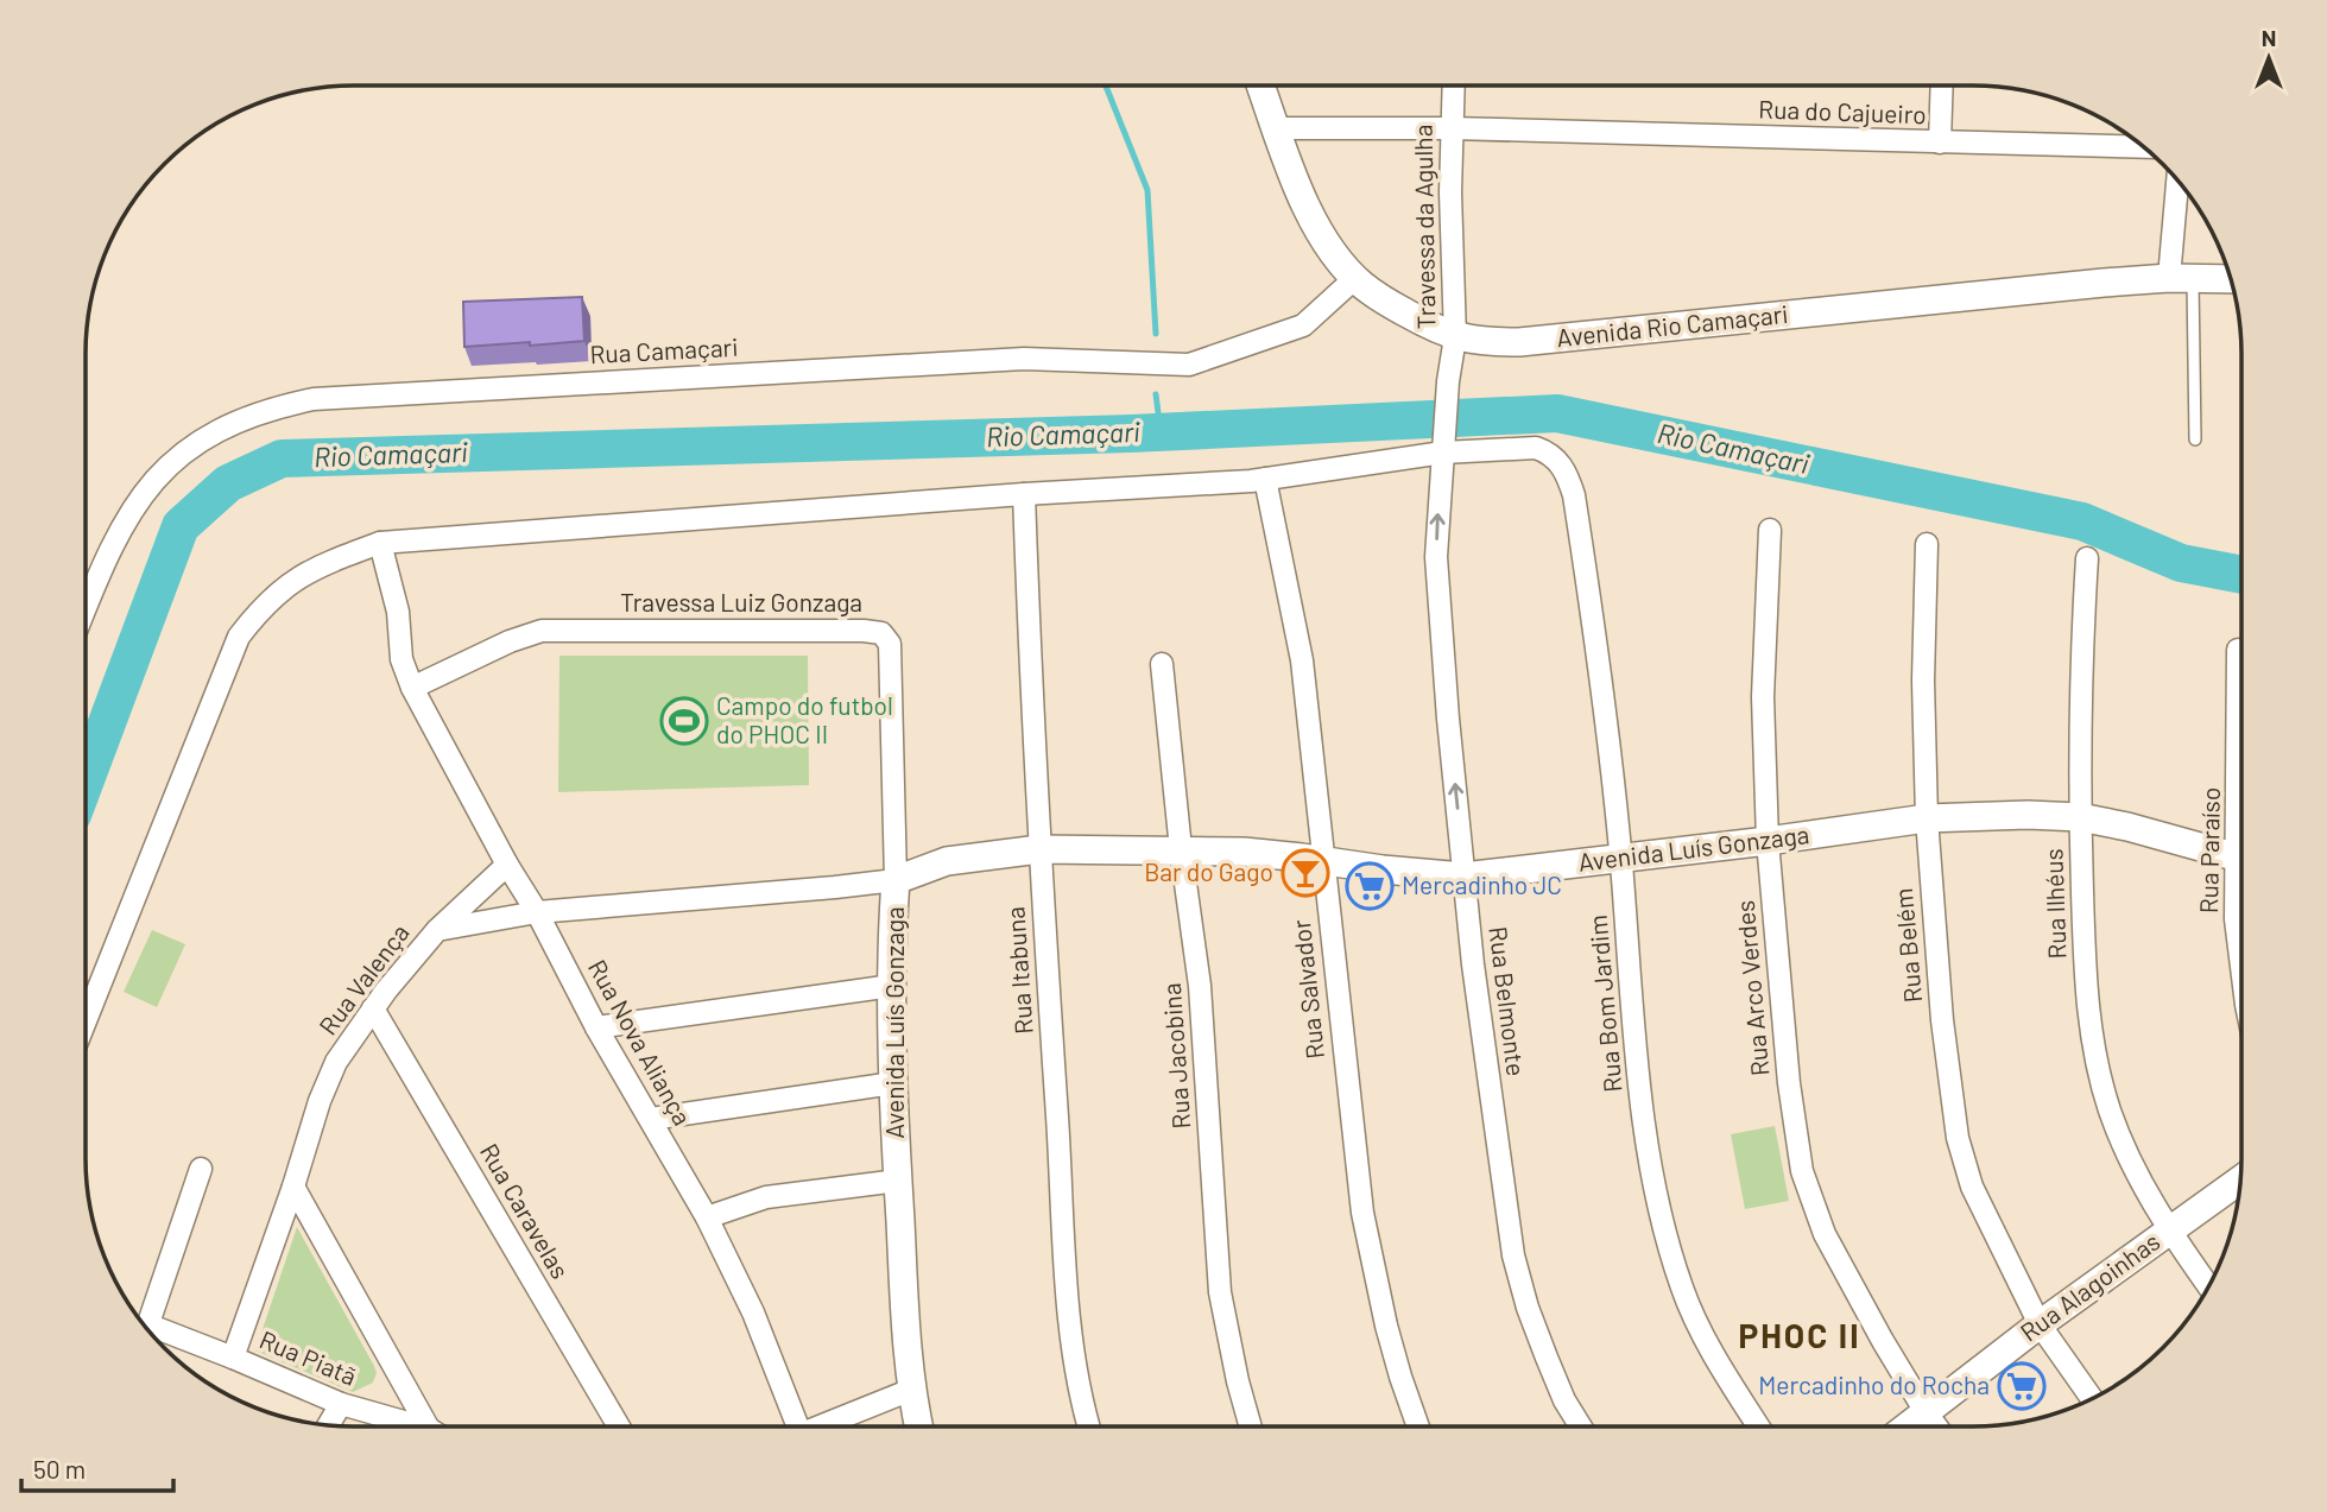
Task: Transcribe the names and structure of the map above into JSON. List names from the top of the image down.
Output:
{
  "streets": {
    "street": [
      "Rua do Cajueiro",
      "Travessa da Agulha",
      "Avenida Rio Camaçari",
      "Rua Camaçari",
      "Travessa Luiz Gonzaga",
      "Avenida Luís Gonzaga",
      "Rua Paraíso",
      "Rua Ilhéus",
      "Rua Belém",
      "Rua Itabuna",
      "Rua Valença",
      "Rua Arco Verdes",
      "Rua Salvador",
      "Rua Belmonte",
      "Rua Bom Jardim",
      "Rua Nova Aliança",
      "Rua Jacobina",
      "Rua Caravelas",
      "Rua Alagoinhas",
      "Rua Piatã"
    ]
  },
  "crossings": [
    ["Rua do Cajueiro", "Travessa da Agulha"],
    ["Rua do Cajueiro", "Avenida Rio Camaçari"],
    ["Travessa da Agulha", "Avenida Rio Camaçari"],
    ["Travessa da Agulha", "Rua Belmonte"],
    ["Travessa da Agulha", "Rua Bom Jardim"],
    ["Avenida Rio Camaçari", "Rua Camaçari"],
    ["Travessa Luiz Gonzaga", "Avenida Luís Gonzaga"],
    ["Travessa Luiz Gonzaga", "Rua Valença"],
    ["Travessa Luiz Gonzaga", "Rua Nova Aliança"],
    ["Avenida Luís Gonzaga", "Rua Ilhéus"],
    ["Avenida Luís Gonzaga", "Rua Belém"],
    ["Avenida Luís Gonzaga", "Rua Itabuna"],
    ["Avenida Luís Gonzaga", "Rua Valença"],
    ["Avenida Luís Gonzaga", "Rua Arco Verdes"],
    ["Avenida Luís Gonzaga", "Rua Salvador"],
    ["Avenida Luís Gonzaga", "Rua Belmonte"],
    ["Avenida Luís Gonzaga", "Rua Bom Jardim"],
    ["Avenida Luís Gonzaga", "Rua Jacobina"],
    ["Rua Ilhéus", "Rua Alagoinhas"],
    ["Rua Belém", "Rua Alagoinhas"],
    ["Rua Itabuna", "Rua Bom Jardim"],
    ["Rua Valença", "Rua Nova Aliança"],
    ["Rua Valença", "Rua Caravelas"],
    ["Rua Valença", "Rua Piatã"],
    ["Rua Arco Verdes", "Rua Alagoinhas"],
    ["Rua Salvador", "Rua Bom Jardim"],
    ["Rua Belmonte", "Rua Bom Jardim"],
    ["Rua Bom Jardim", "Rua Nova Aliança"]
  ],
  "one_way": ["Rua Belmonte"],
  "districts": ["PHOC II"],
  "water": ["Rio Camaçari"],
  "places": {
    "sports": ["Campo do futbol do PHOC II"],
    "bar": ["Bar do Gago"],
    "supermarket": ["Mercadinho JC", "Mercadinho do Rocha"]
  },
  "scale_bar": "50 m",
  "north": "top"
}
